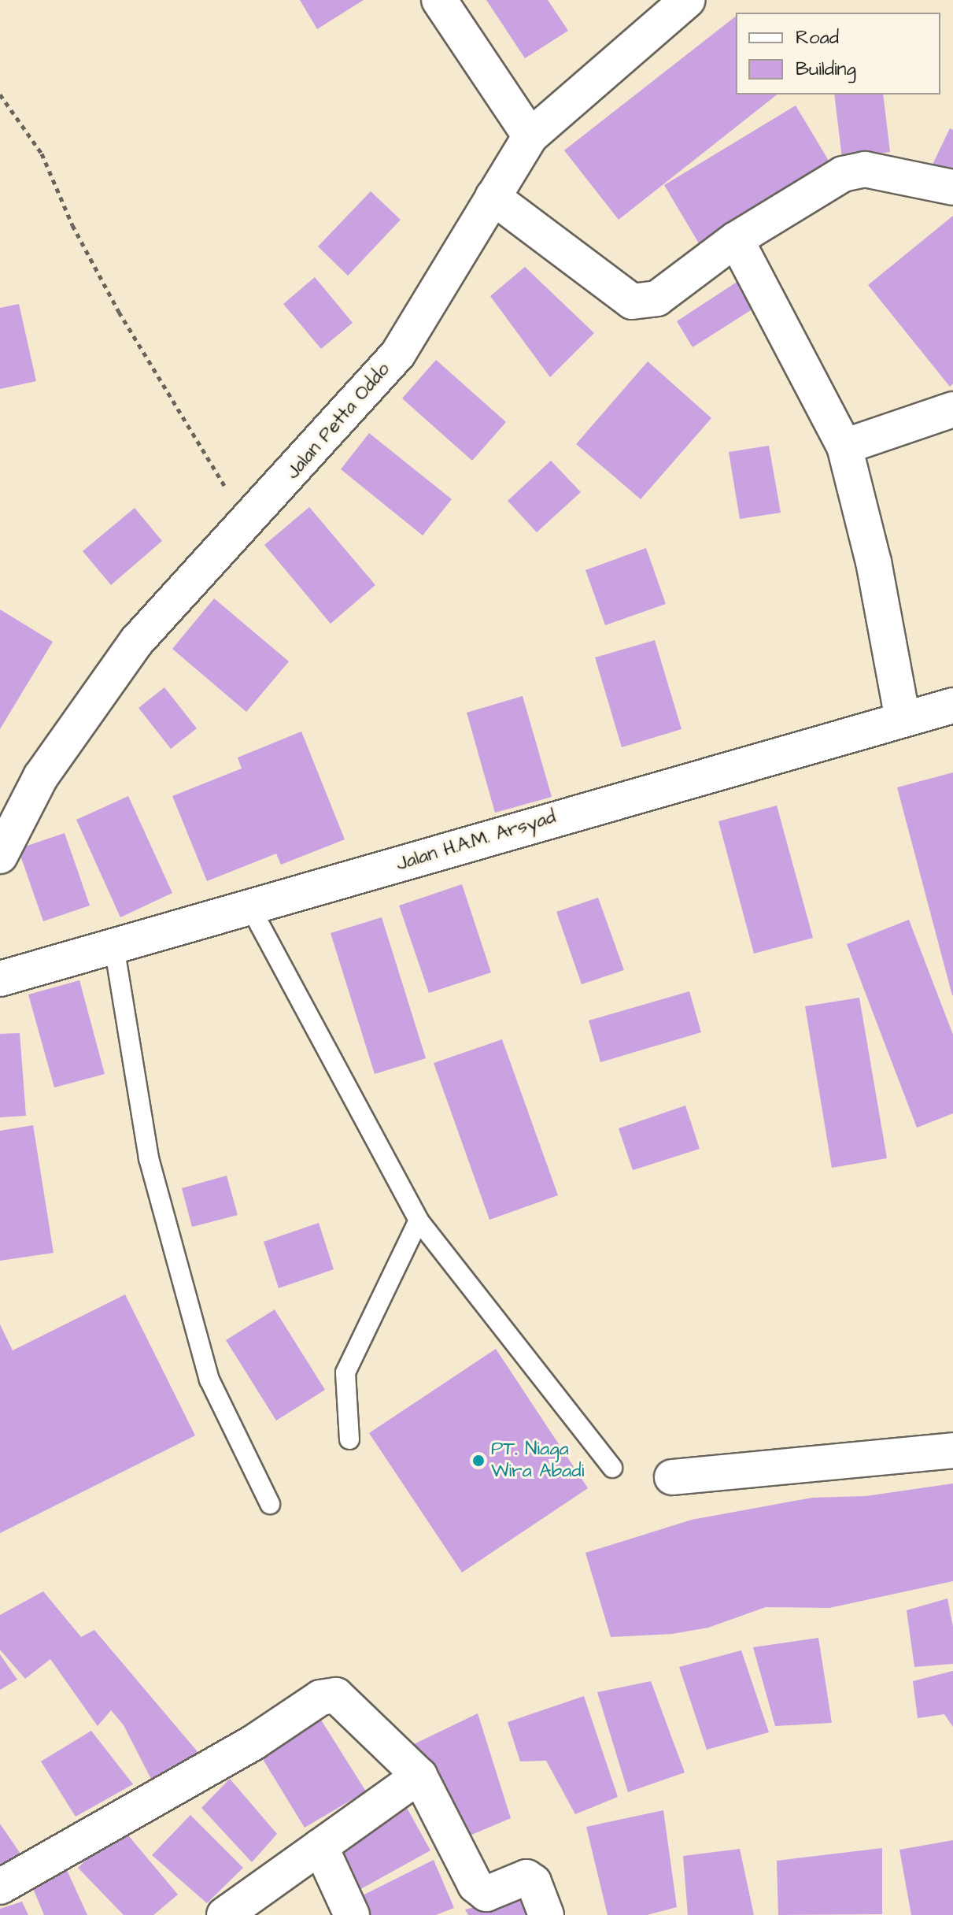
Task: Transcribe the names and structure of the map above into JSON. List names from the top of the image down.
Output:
{
  "streets": {
    "main road": ["Jalan Petta Oddo", "Jalan H.A.M. Arsyad"]
  },
  "places": ["PT. Niaga Wira Abadi"],
  "legend": ["Road", "Building"]
}
